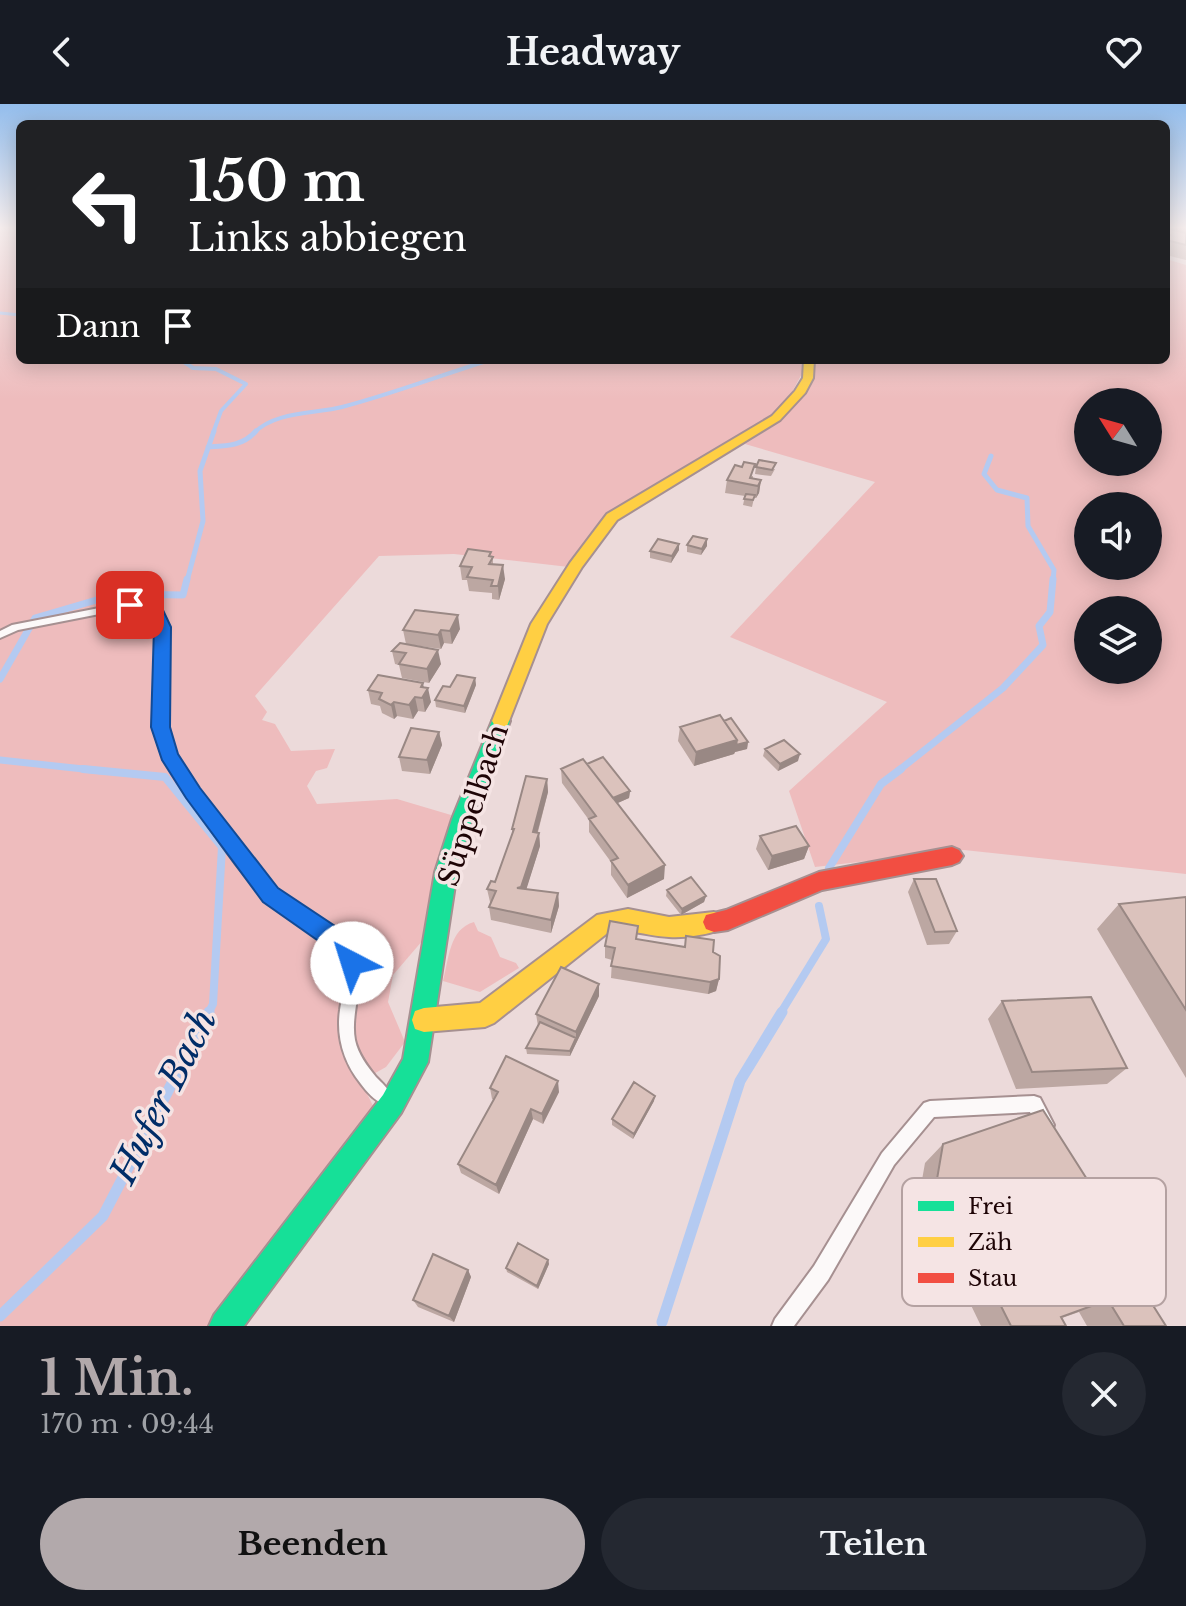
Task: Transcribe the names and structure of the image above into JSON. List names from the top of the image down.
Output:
{
  "streets": {
    "street": ["Süppelbach"]
  },
  "water": ["Hufer Bach"],
  "legend": ["Frei", "Zäh", "Stau"],
  "north": "top left",
  "page": {
    "header": "Headway",
    "turn": ["150 m", "Links abbiegen"],
    "then": "Dann",
    "heading": ["1 Min.", "170 m · 09:44"],
    "buttons": ["Beenden", "Teilen"]
  }
}
